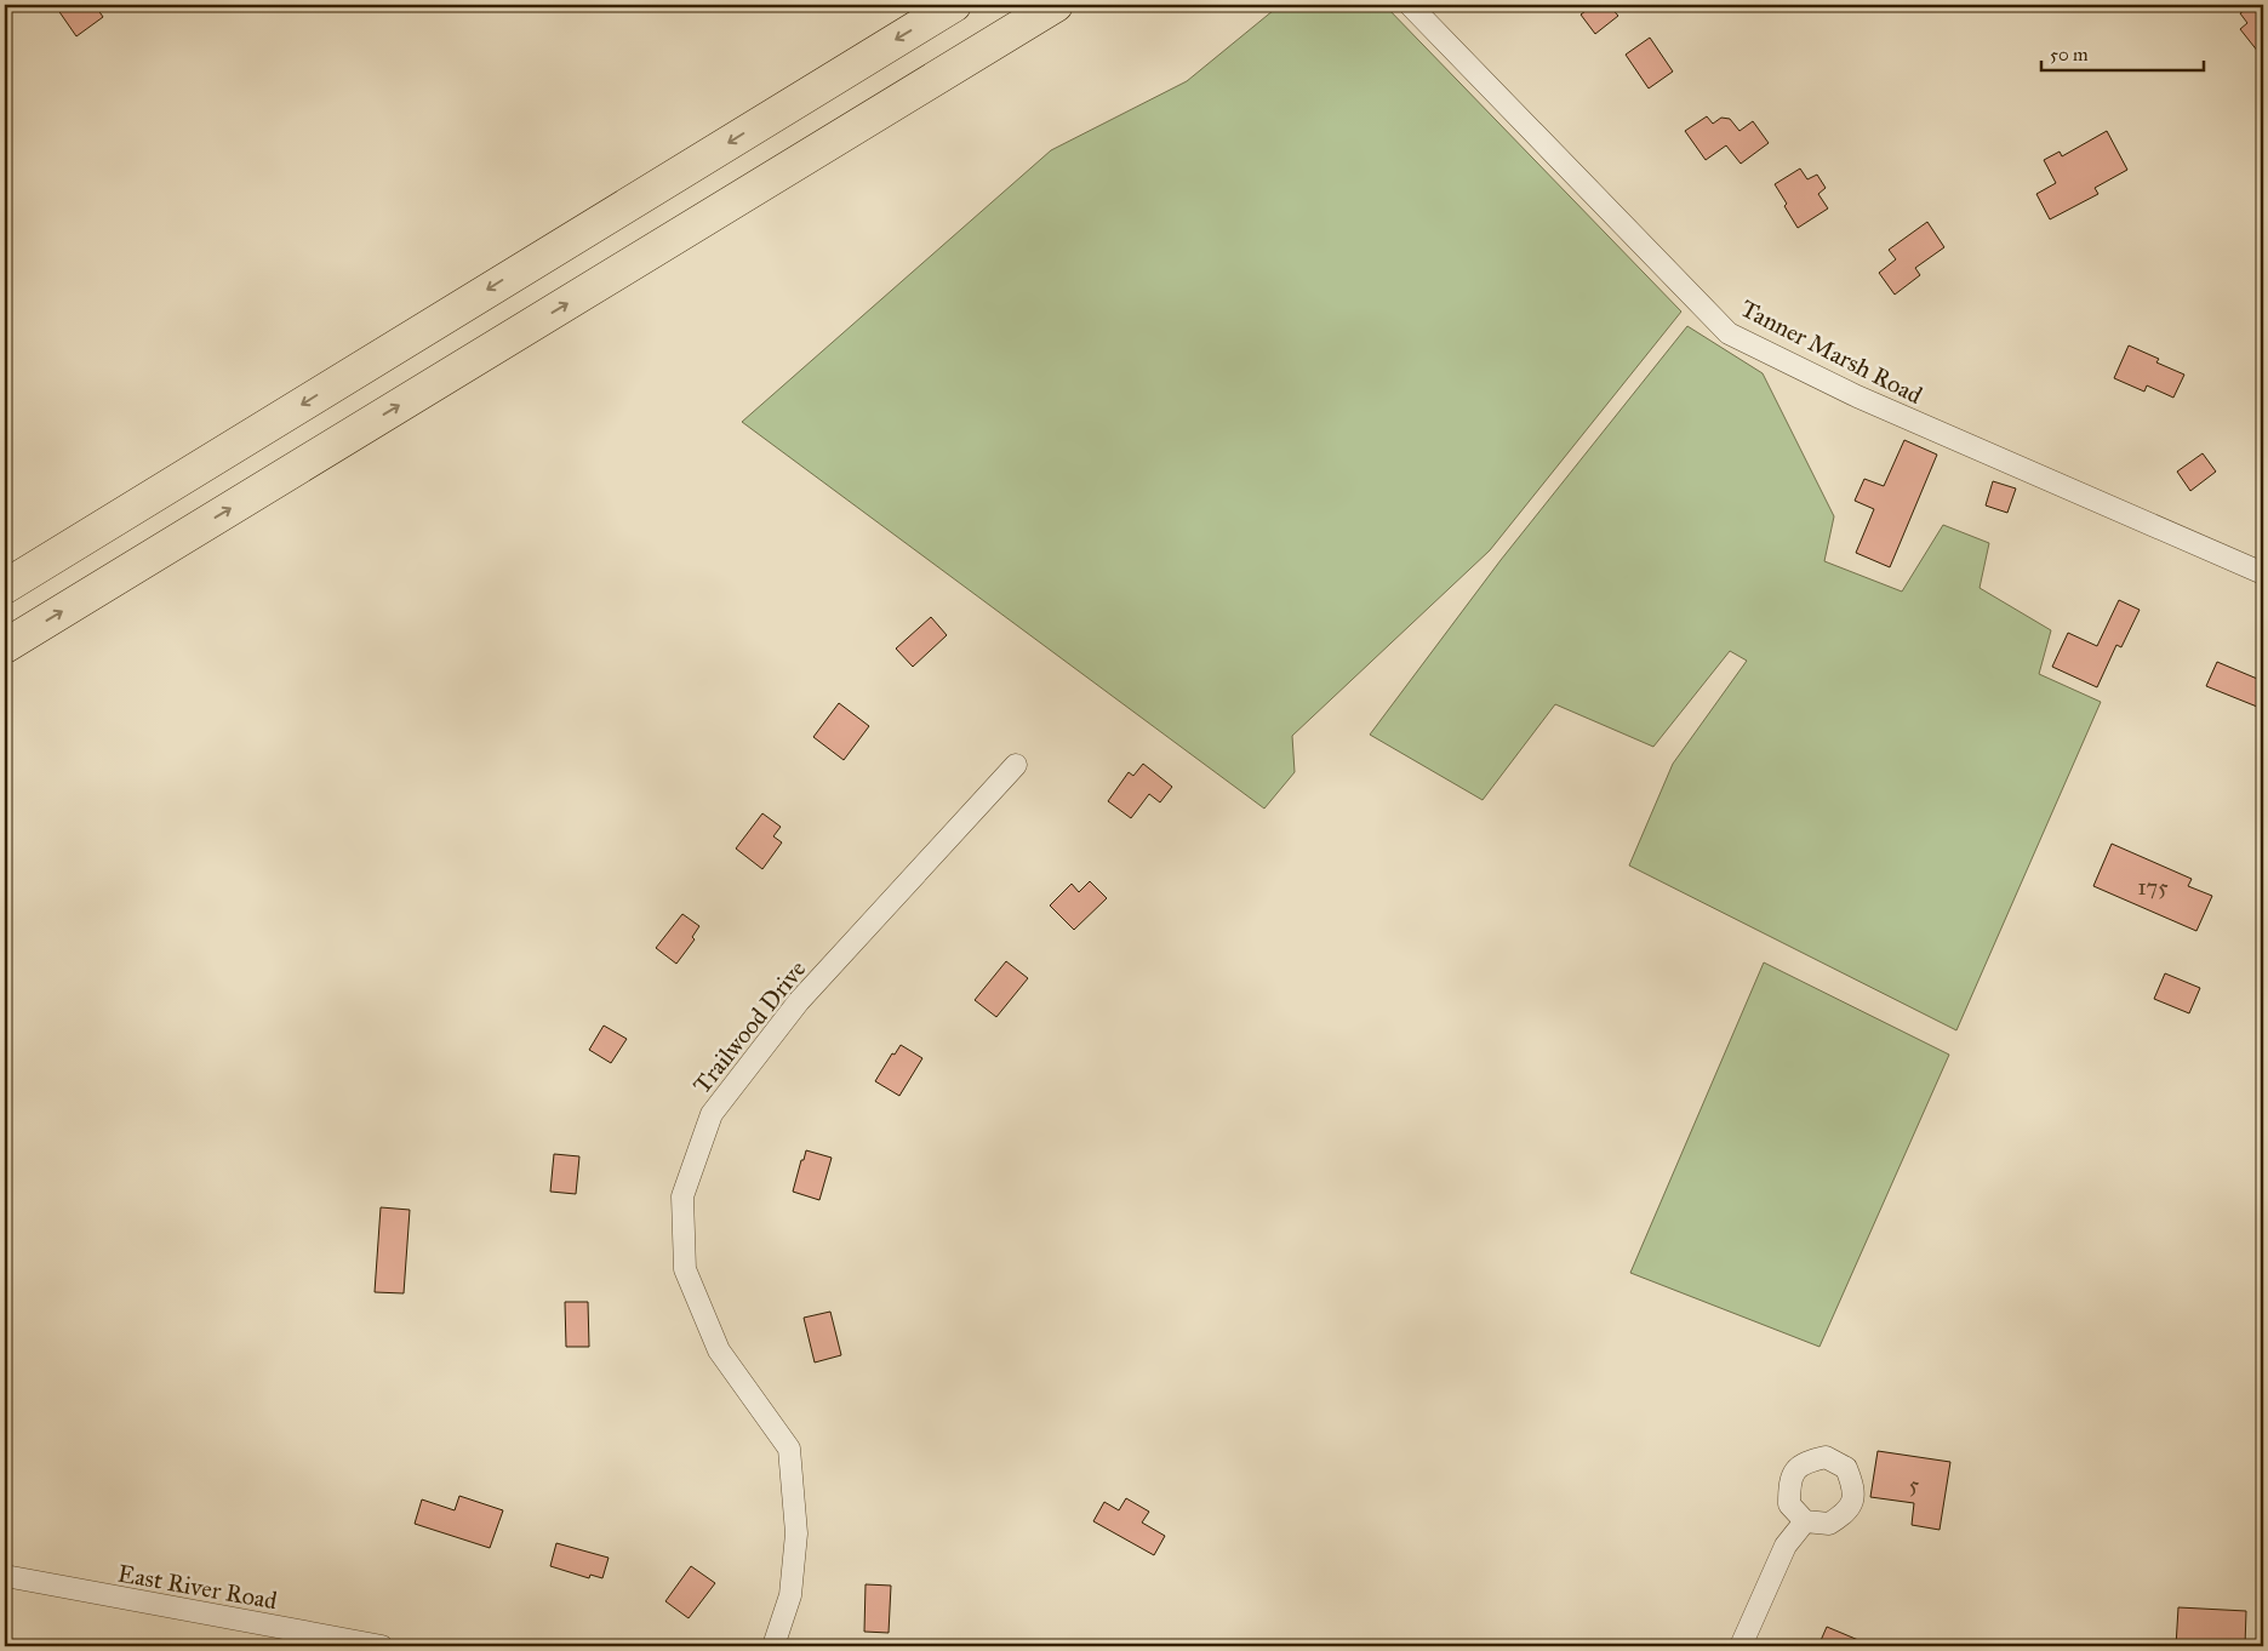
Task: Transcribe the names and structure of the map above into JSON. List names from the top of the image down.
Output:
{
  "streets": {
    "street": ["Tanner Marsh Road", "Trailwood Drive", "East River Road"]
  },
  "house_numbers": ["175", "5"],
  "scale_bar": "50 m"
}
